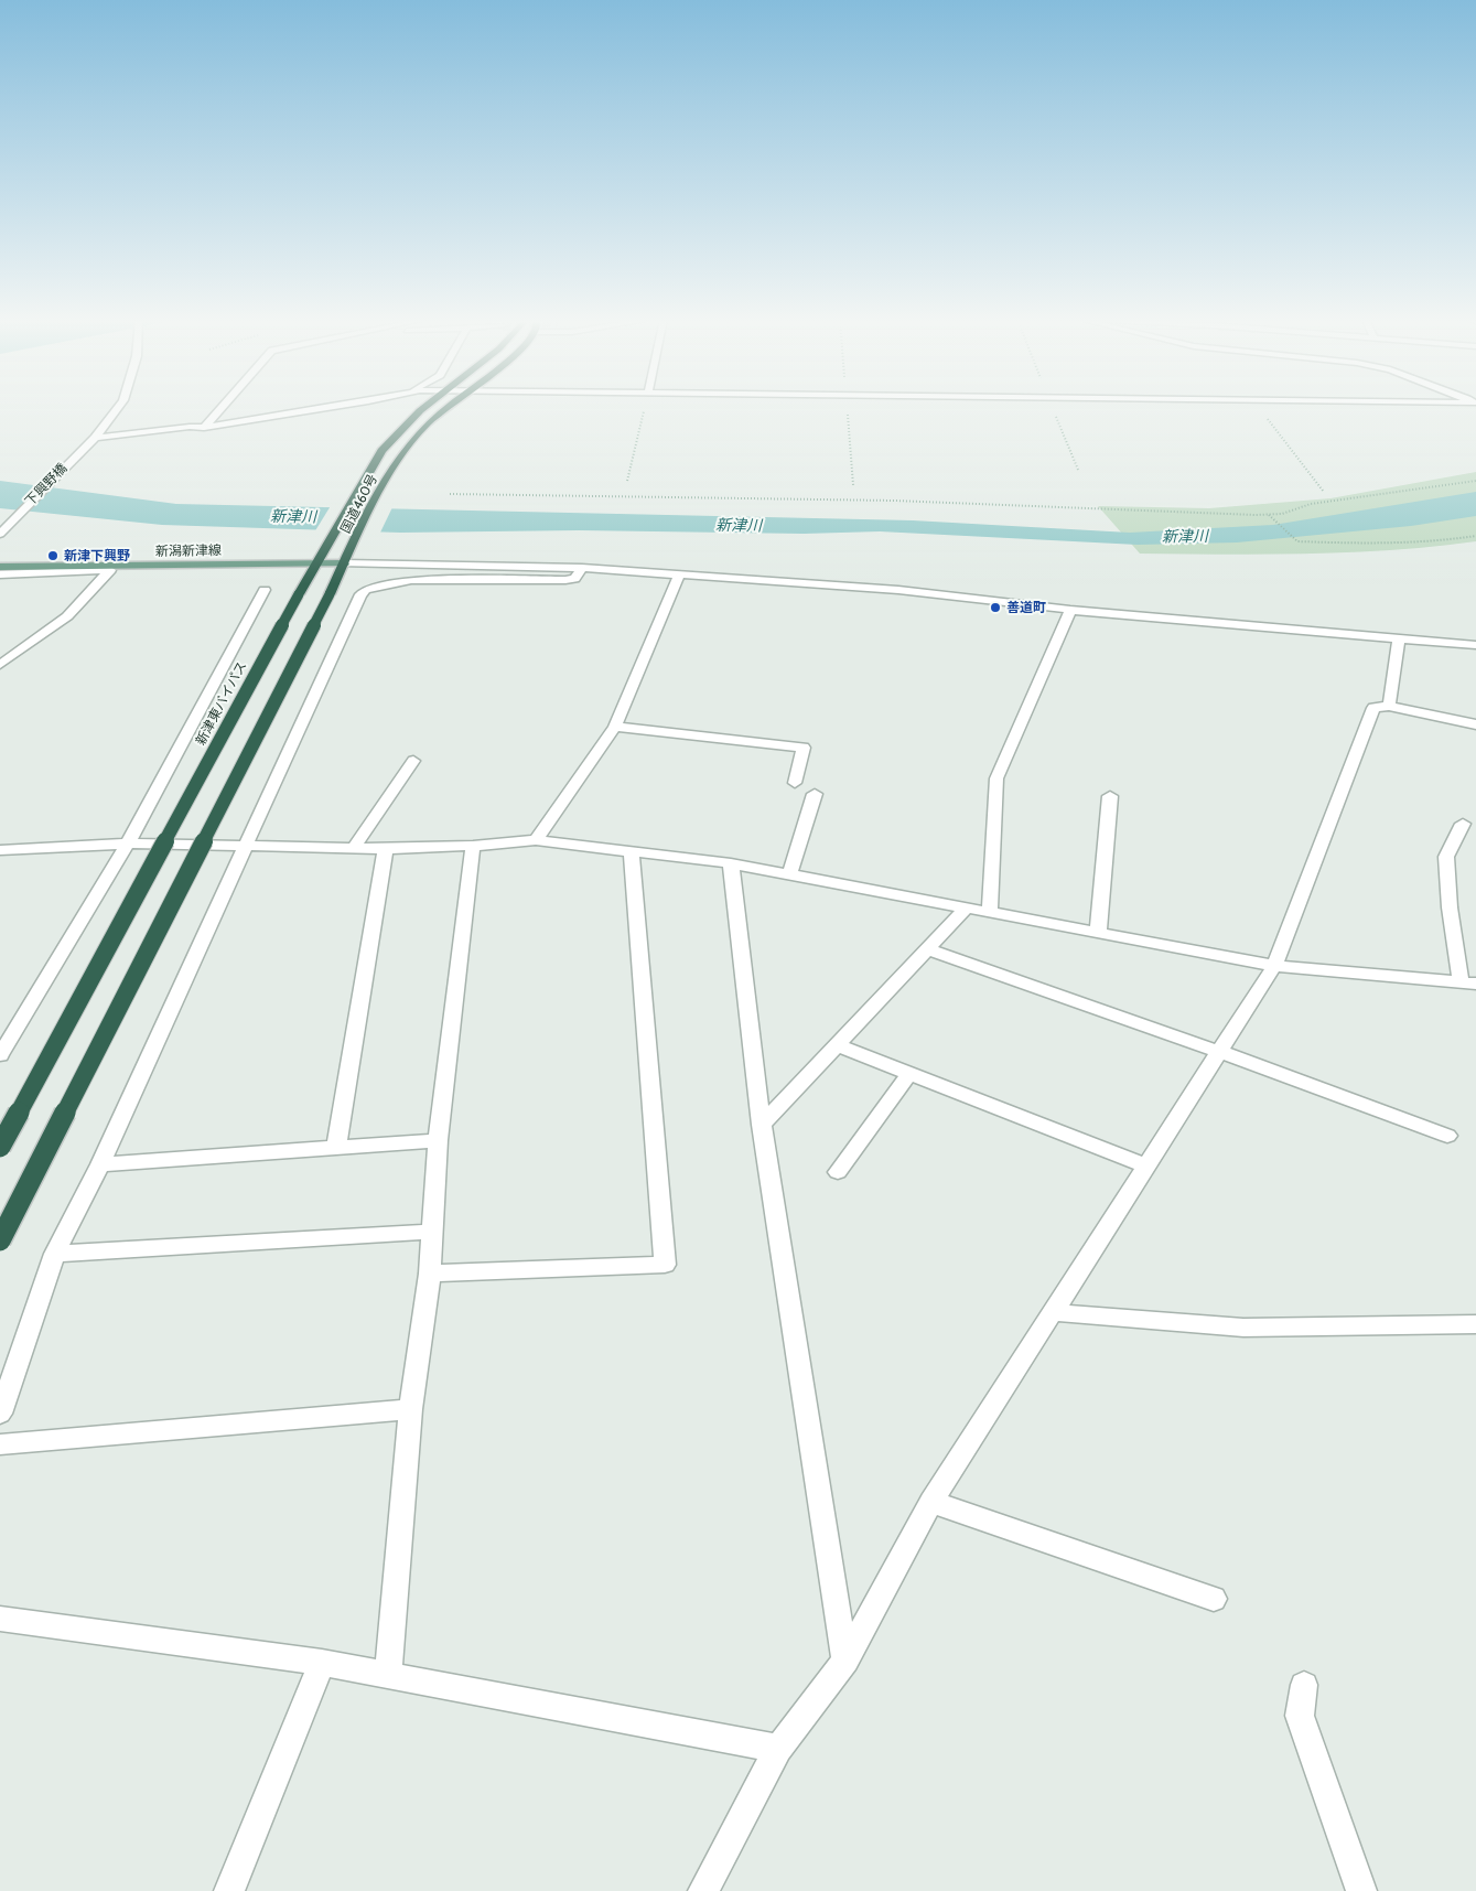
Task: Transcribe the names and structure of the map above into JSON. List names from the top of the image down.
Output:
{
  "streets": {
    "highway": ["国道460号", "新津東バイパス"],
    "main road": ["新潟新津線"],
    "street": ["下興野橋"]
  },
  "crossings": [
    ["国道460号", "新潟新津線"],
    ["新潟新津線", "新津東バイパス"]
  ],
  "water": ["新津川"],
  "places": ["新津下興野", "善道町"]
}
